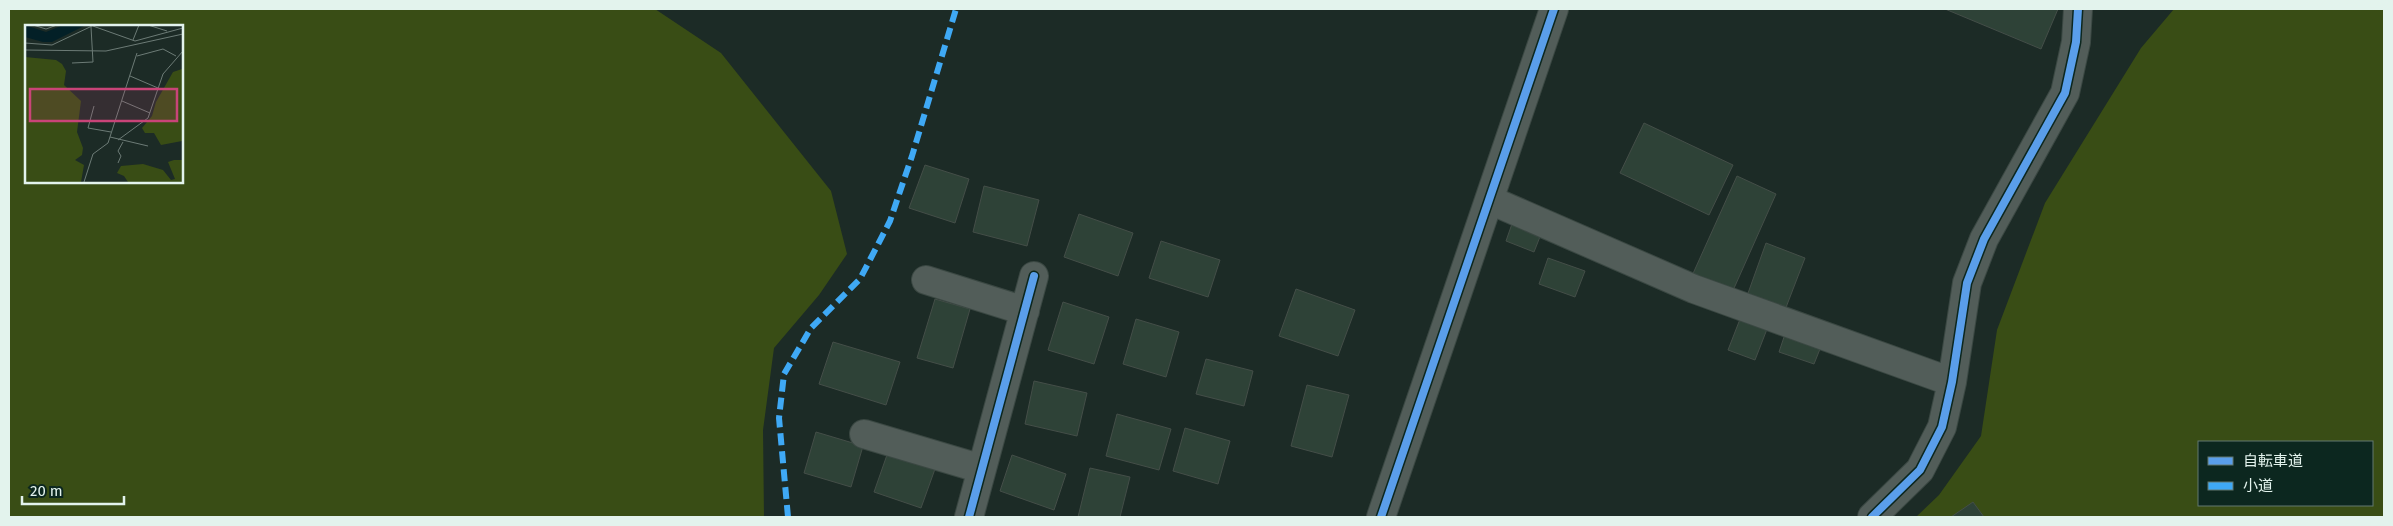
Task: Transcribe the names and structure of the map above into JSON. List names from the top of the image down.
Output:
{
  "legend": ["自転車道", "小道"],
  "scale_bar": "20 m"
}
